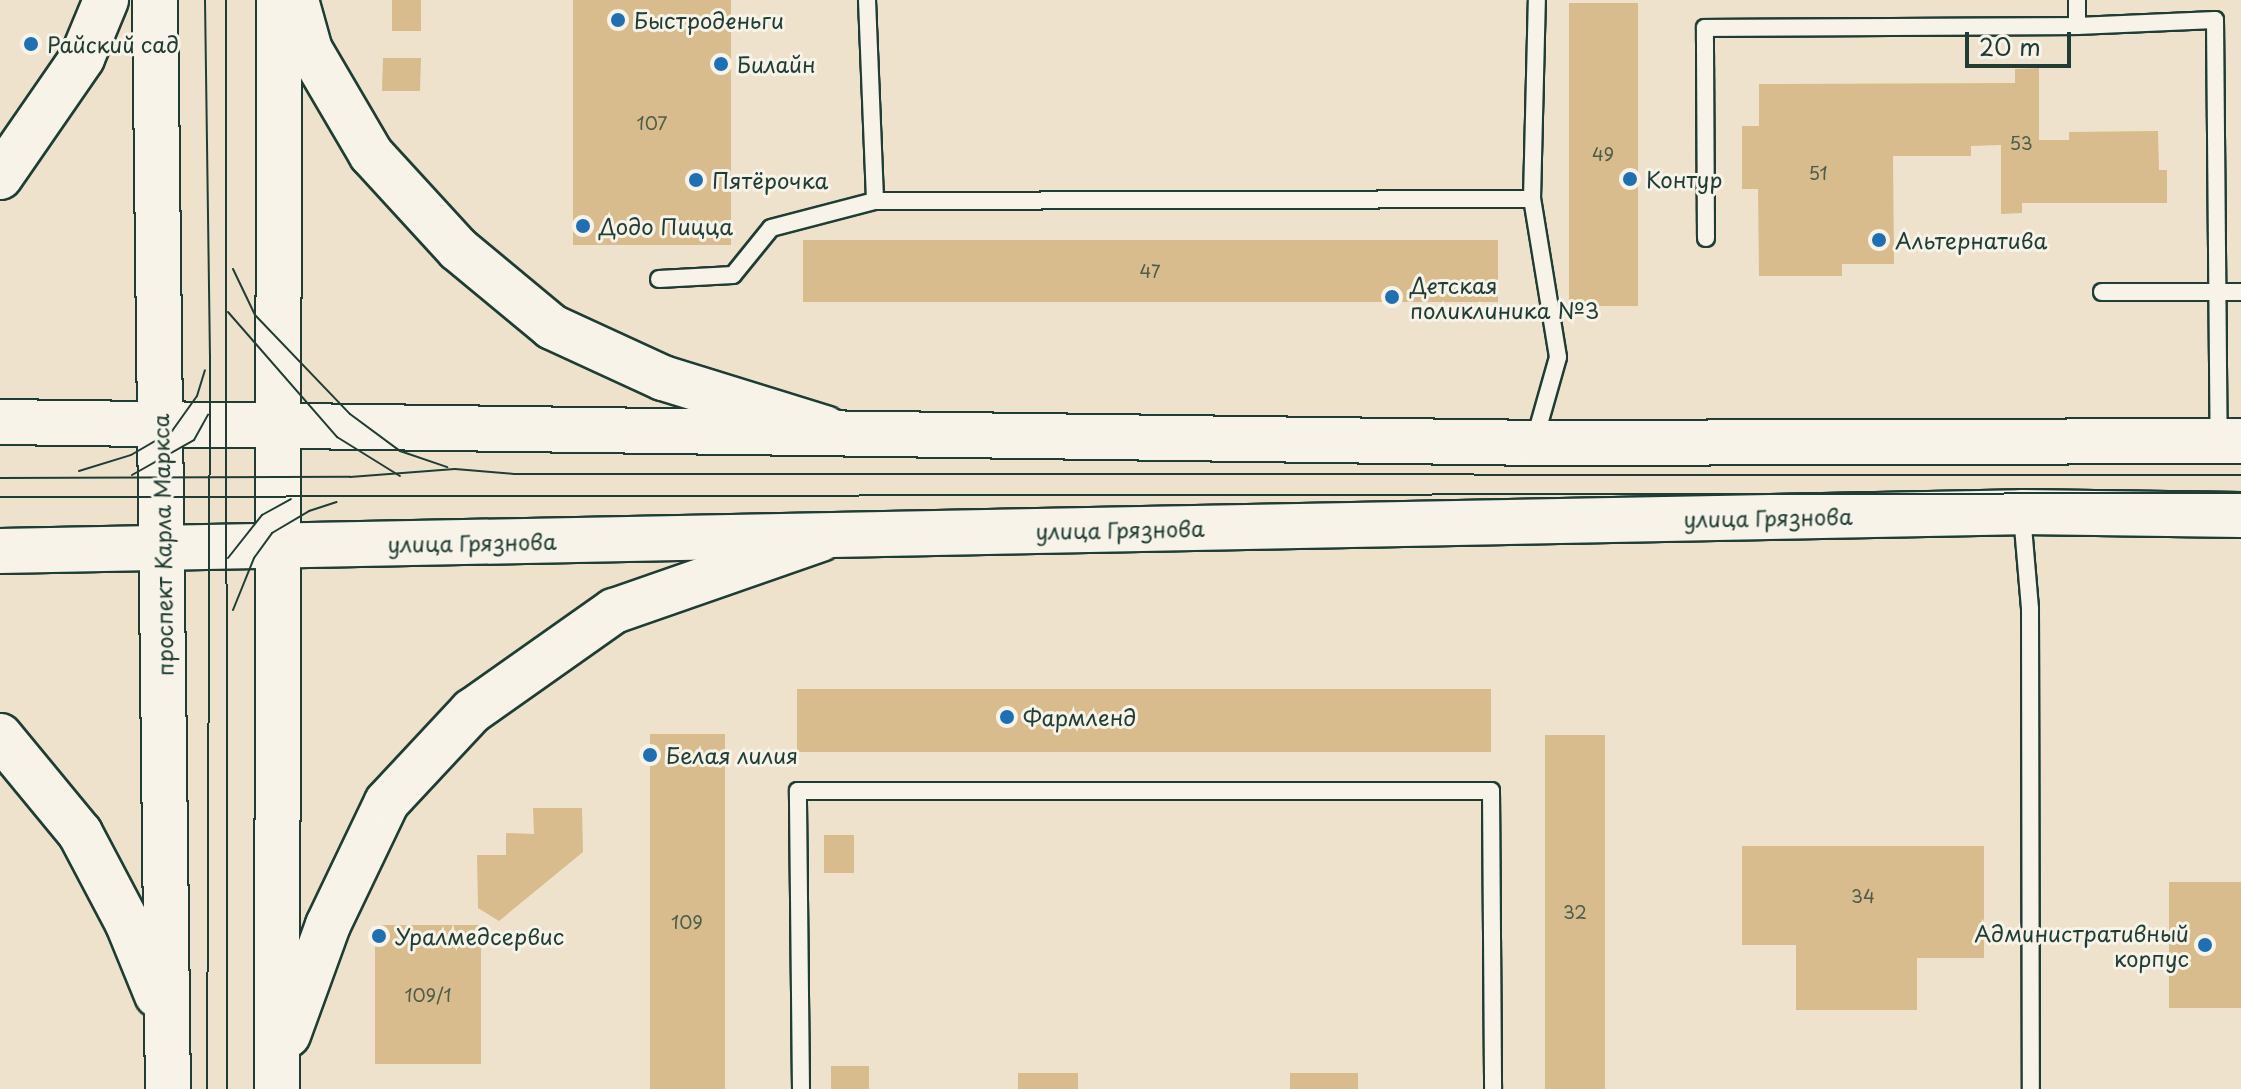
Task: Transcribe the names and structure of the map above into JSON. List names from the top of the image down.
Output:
{
  "streets": {
    "main road": ["улица Грязнова", "проспект Карла Маркса"]
  },
  "crossings": [
    ["улица Грязнова", "проспект Карла Маркса"]
  ],
  "places": [
    "Быстроденьги",
    "Райский сад",
    "Билайн",
    "Контур",
    "Пятёрочка",
    "Додо Пицца",
    "Альтернатива",
    "Детская поликлиника №3",
    "Фармленд",
    "Белая лилия",
    "Уралмедсервис",
    "Административный корпус"
  ],
  "house_numbers": [
    "107",
    "53",
    "49",
    "51",
    "47",
    "34",
    "32",
    "109",
    "109/1"
  ],
  "scale_bar": "20 m"
}
